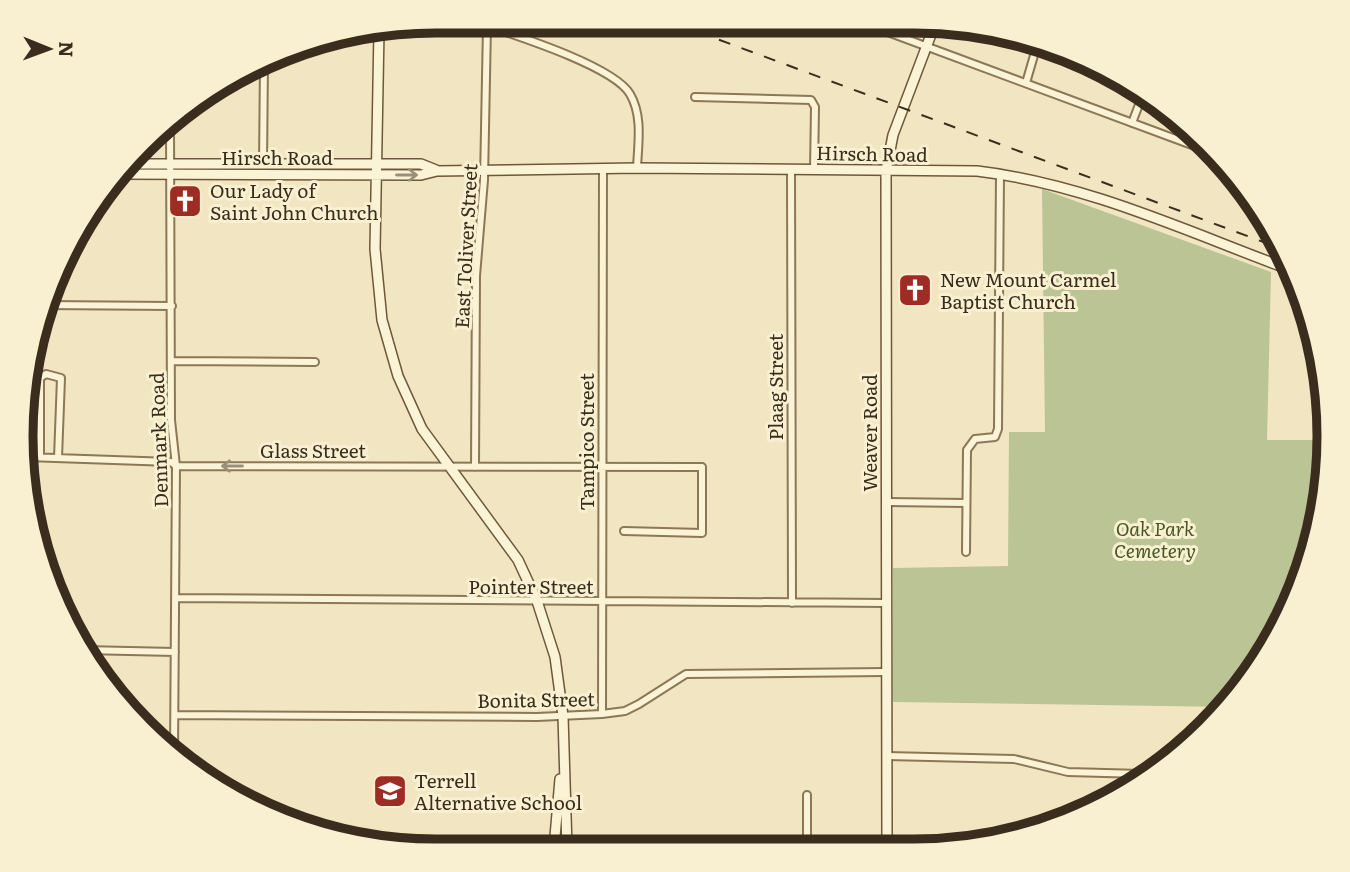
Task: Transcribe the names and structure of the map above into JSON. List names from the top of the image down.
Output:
{
  "streets": {
    "main road": ["Hirsch Road", "Weaver Road"],
    "street": [
      "East Toliver Street",
      "Plaag Street",
      "Denmark Road",
      "Tampico Street",
      "Glass Street",
      "Pointer Street",
      "Bonita Street"
    ]
  },
  "crossings": [
    ["Hirsch Road", "East Toliver Street"],
    ["Hirsch Road", "Plaag Street"],
    ["Hirsch Road", "Weaver Road"],
    ["Hirsch Road", "Denmark Road"],
    ["Hirsch Road", "Tampico Street"],
    ["East Toliver Street", "Glass Street"],
    ["Plaag Street", "Pointer Street"],
    ["Weaver Road", "Pointer Street"],
    ["Weaver Road", "Bonita Street"],
    ["Denmark Road", "Glass Street"],
    ["Denmark Road", "Pointer Street"],
    ["Denmark Road", "Bonita Street"],
    ["Tampico Street", "Glass Street"],
    ["Tampico Street", "Pointer Street"],
    ["Tampico Street", "Bonita Street"]
  ],
  "parks": ["Oak Park Cemetery"],
  "places": {
    "church": ["Our Lady of Saint John Church", "New Mount Carmel Baptist Church"],
    "school or university": ["Terrell Alternative School"]
  },
  "north": "right"
}
